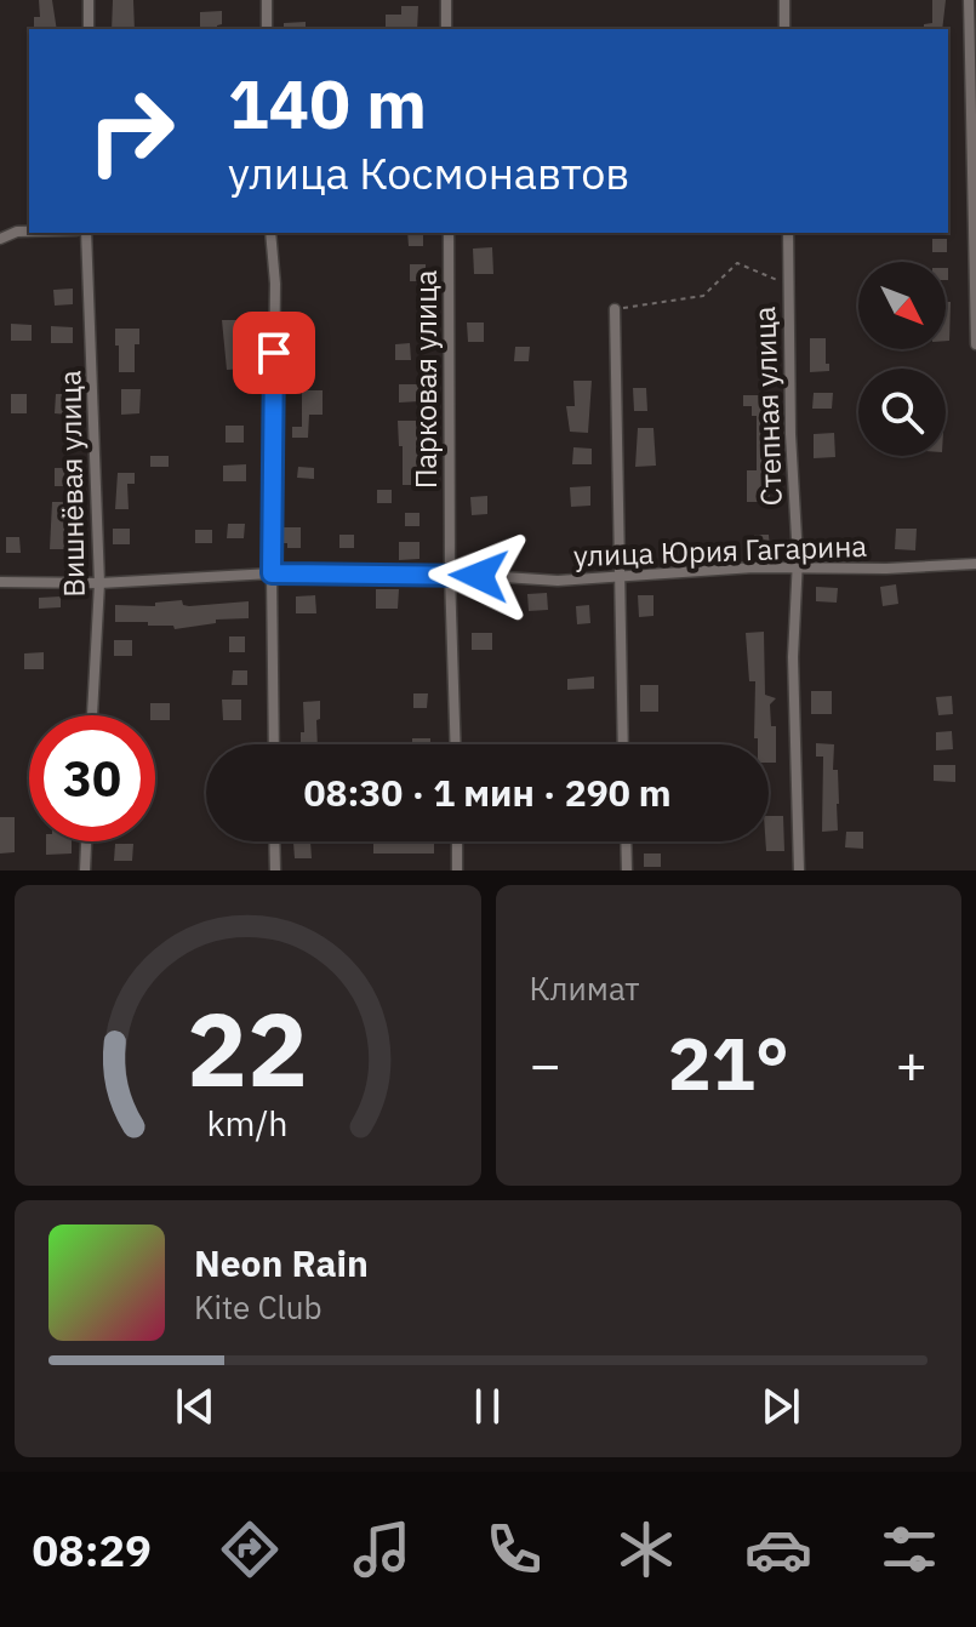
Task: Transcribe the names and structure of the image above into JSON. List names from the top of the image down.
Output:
{
  "streets": {
    "street": [
      "Парковая улица",
      "Степная улица",
      "Вишнёвая улица",
      "улица Юрия Гагарина"
    ]
  },
  "crossings": [
    ["Парковая улица", "улица Юрия Гагарина"],
    ["Степная улица", "улица Юрия Гагарина"],
    ["Вишнёвая улица", "улица Юрия Гагарина"]
  ],
  "north": "bottom right",
  "page": {
    "turn": ["140 m", "улица Космонавтов"],
    "limit": "30",
    "trip": "08:30 · 1 мин · 290 m",
    "tile": "Климат",
    "heat": ["−", "21°", "+"],
    "song": ["Neon Rain", "Kite Club"],
    "tabs": "08:29",
    "gauge": ["22", "km/h"]
  }
}
